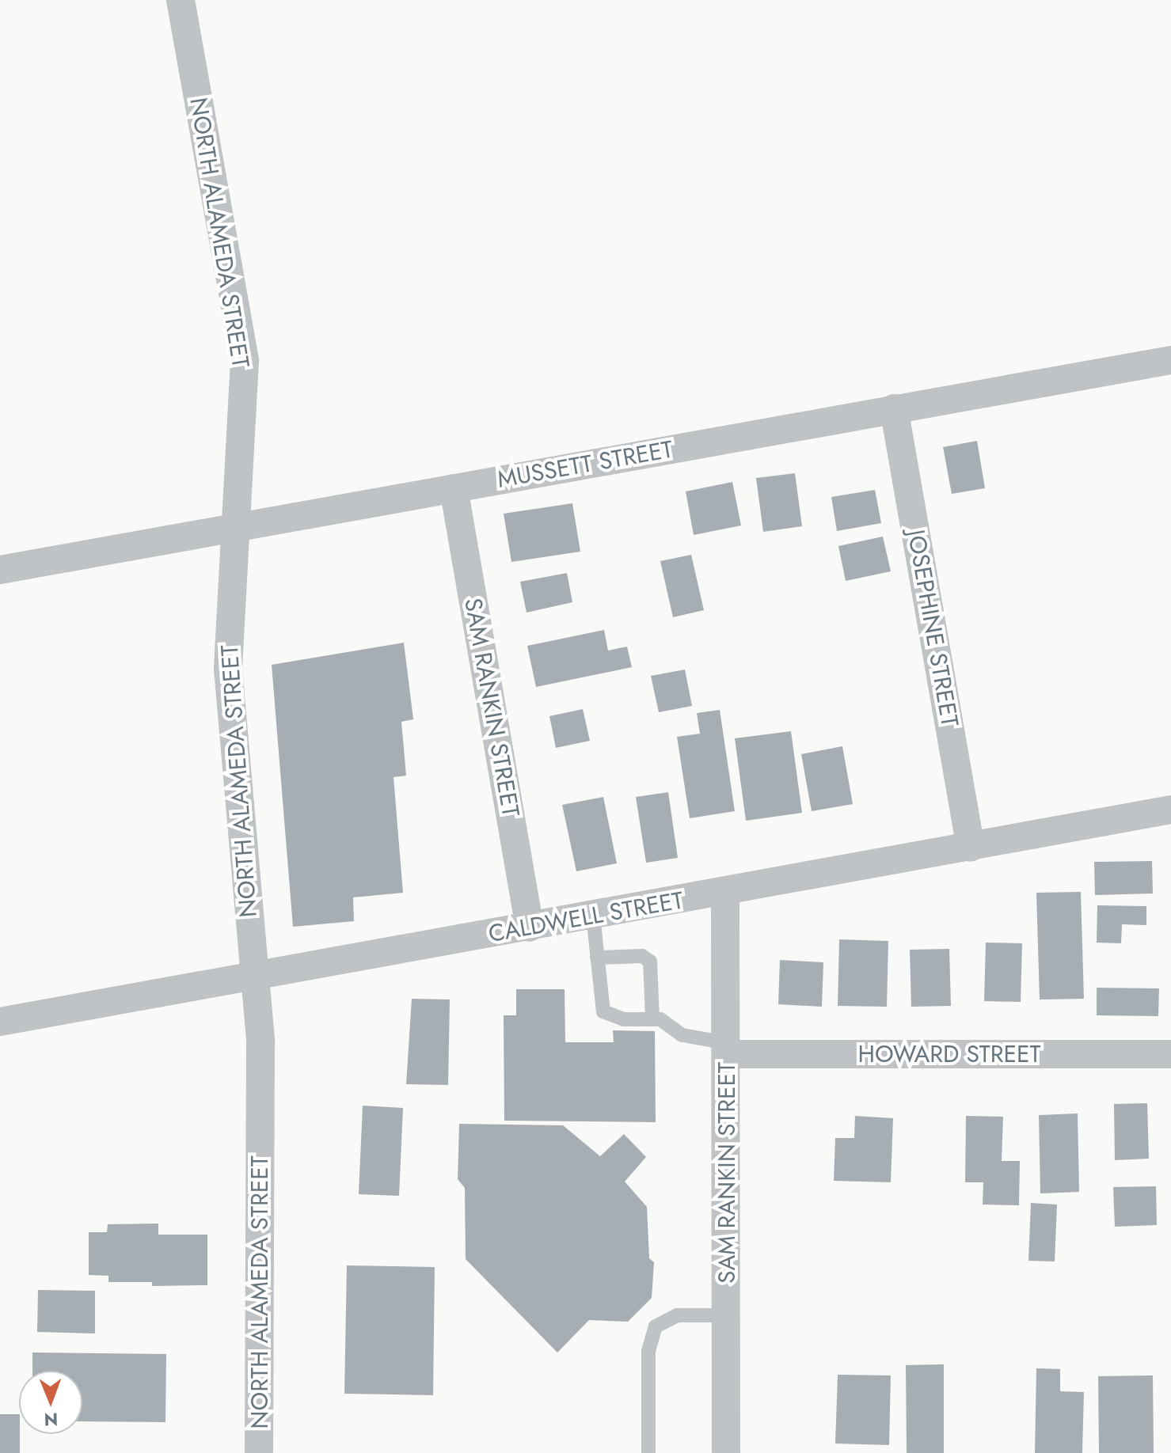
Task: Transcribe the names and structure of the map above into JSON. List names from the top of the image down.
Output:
{
  "streets": {
    "street": [
      "NORTH ALAMEDA STREET",
      "MUSSETT STREET",
      "JOSEPHINE STREET",
      "SAM RANKIN STREET",
      "CALDWELL STREET",
      "HOWARD STREET"
    ]
  },
  "crossings": [
    ["NORTH ALAMEDA STREET", "MUSSETT STREET"],
    ["NORTH ALAMEDA STREET", "CALDWELL STREET"],
    ["MUSSETT STREET", "JOSEPHINE STREET"],
    ["MUSSETT STREET", "SAM RANKIN STREET"],
    ["JOSEPHINE STREET", "CALDWELL STREET"],
    ["SAM RANKIN STREET", "CALDWELL STREET"],
    ["SAM RANKIN STREET", "HOWARD STREET"]
  ],
  "north": "bottom"
}
